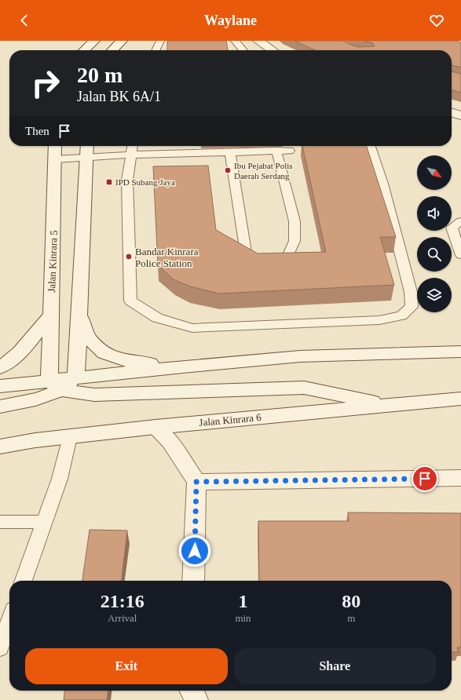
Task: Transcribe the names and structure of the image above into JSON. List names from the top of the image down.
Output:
{
  "streets": {
    "main road": ["Jalan Kinrara 5", "Jalan Kinrara 6"]
  },
  "places": {
    "other": ["Ibu Pejabat Polis Daerah Serdang", "Bandar Kinrara Police Station"],
    "transit": ["IPD Subang Jaya"]
  },
  "north": "bottom right",
  "page": {
    "header": "Waylane",
    "turn": ["20 m", "Jalan BK 6A/1"],
    "then": "Then",
    "eta": [
      "21:16",
      "Arrival",
      "1",
      "min",
      "80",
      "m"
    ],
    "buttons": ["Exit", "Share"]
  }
}
